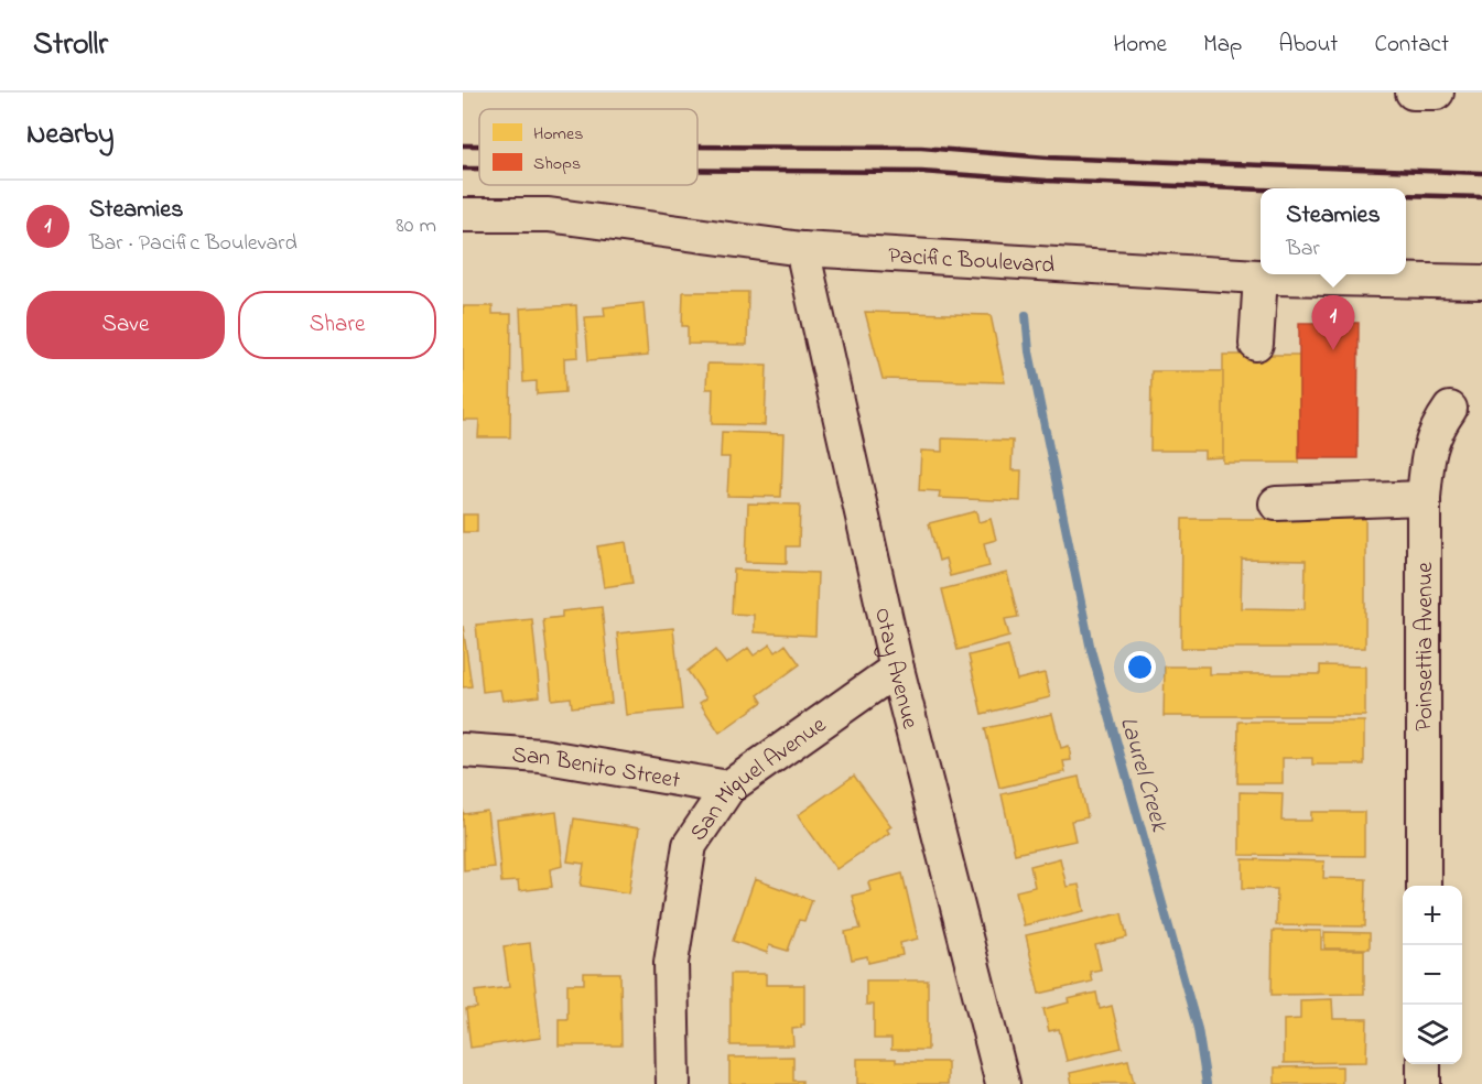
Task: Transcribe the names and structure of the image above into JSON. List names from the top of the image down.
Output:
{
  "streets": {
    "street": [
      "Pacific Boulevard",
      "Poinsettia Avenue",
      "Otay Avenue",
      "San Benito Street",
      "San Miguel Avenue"
    ]
  },
  "crossings": [
    ["Pacific Boulevard", "Otay Avenue"],
    ["Otay Avenue", "San Miguel Avenue"],
    ["San Benito Street", "San Miguel Avenue"]
  ],
  "water": ["Laurel Creek"],
  "legend": ["Homes", "Shops"],
  "page": {
    "header": "Strollr",
    "nav": [
      "Home",
      "Map",
      "About",
      "Contact"
    ],
    "heading": "Nearby",
    "list": [
      {
        "mark": "1",
        "name": "Steamies",
        "note": "Bar · Pacific Boulevard",
        "value": "80 m"
      }
    ],
    "popup": ["Steamies", "Bar"],
    "buttons": ["Save", "Share"],
    "pins": "1",
    "map_buttons": ["+", "−"]
  }
}
